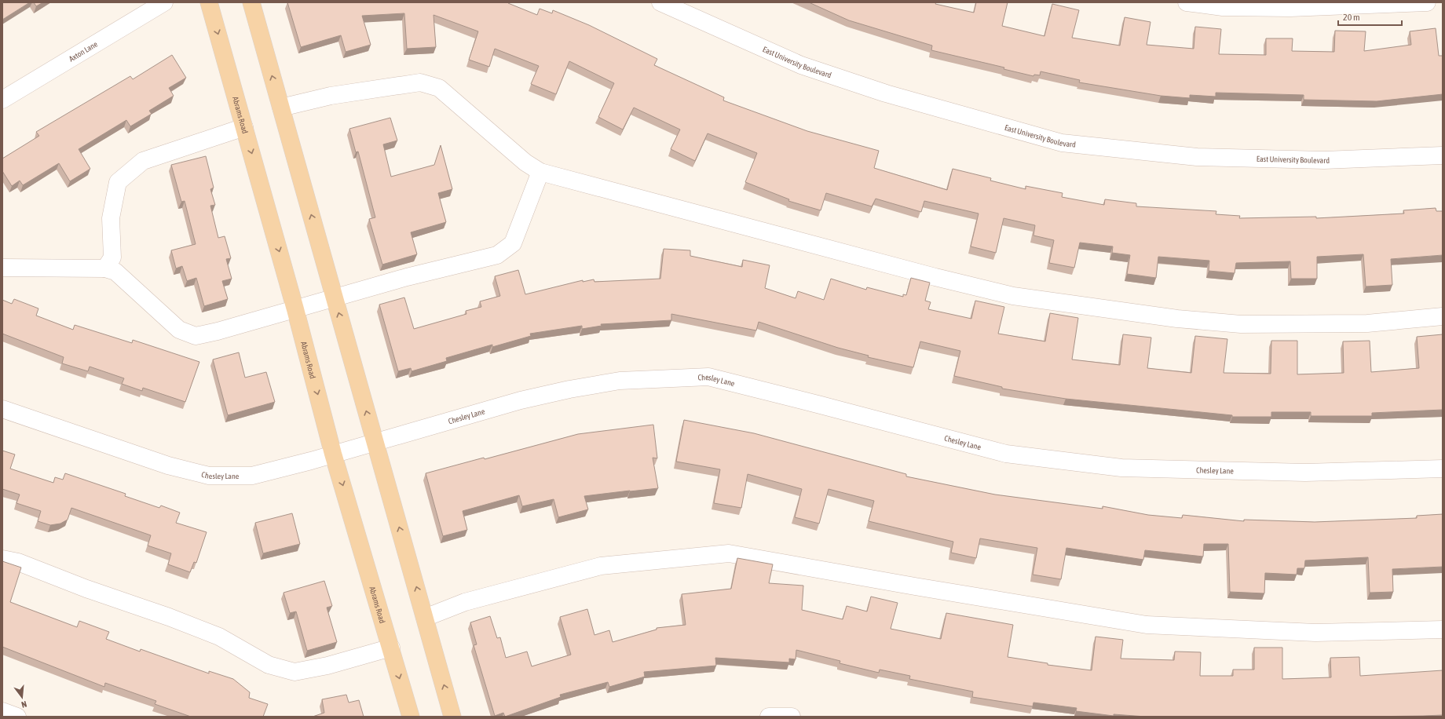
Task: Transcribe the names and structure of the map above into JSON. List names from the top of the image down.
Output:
{
  "streets": {
    "main road": ["Abrams Road"],
    "street": ["Axton Lane", "East University Boulevard", "Chesley Lane"]
  },
  "crossings": [
    ["Abrams Road", "Chesley Lane"]
  ],
  "scale_bar": "20 m",
  "north": "bottom"
}
